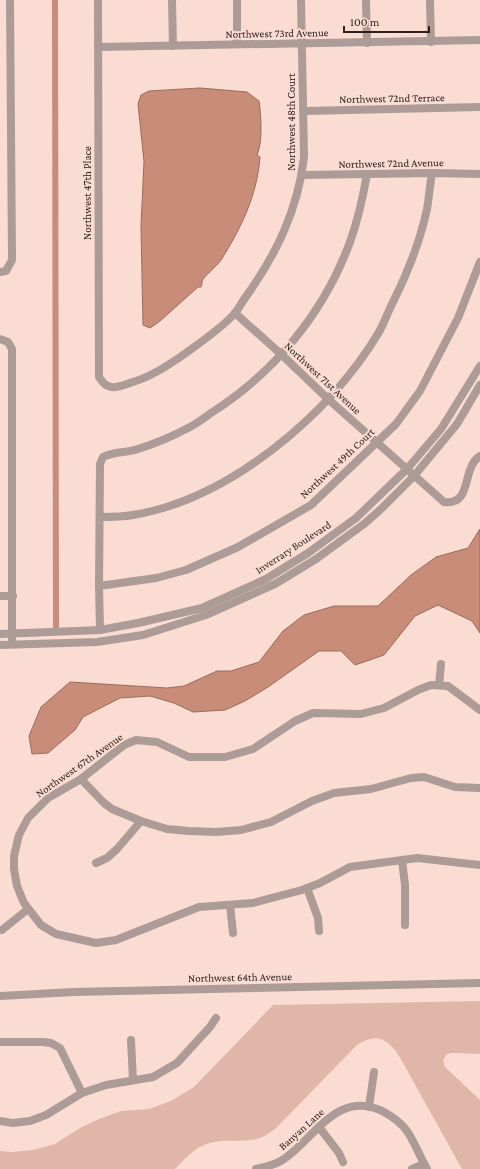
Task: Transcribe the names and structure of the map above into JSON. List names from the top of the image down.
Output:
{
  "streets": {
    "street": [
      "Northwest 73rd Avenue",
      "Northwest 72nd Terrace",
      "Northwest 48th Court",
      "Northwest 72nd Avenue",
      "Northwest 47th Place",
      "Northwest 71st Avenue",
      "Northwest 49th Court",
      "Inverrary Boulevard",
      "Northwest 67th Avenue",
      "Northwest 64th Avenue",
      "Banyan Lane"
    ]
  },
  "crossings": [
    ["Northwest 73rd Avenue", "Northwest 48th Court"],
    ["Northwest 73rd Avenue", "Northwest 47th Place"],
    ["Northwest 72nd Terrace", "Northwest 48th Court"],
    ["Northwest 48th Court", "Northwest 72nd Avenue"],
    ["Northwest 48th Court", "Northwest 47th Place"],
    ["Northwest 48th Court", "Northwest 71st Avenue"],
    ["Northwest 71st Avenue", "Northwest 49th Court"],
    ["Northwest 71st Avenue", "Inverrary Boulevard"]
  ],
  "scale_bar": "100 m"
}
